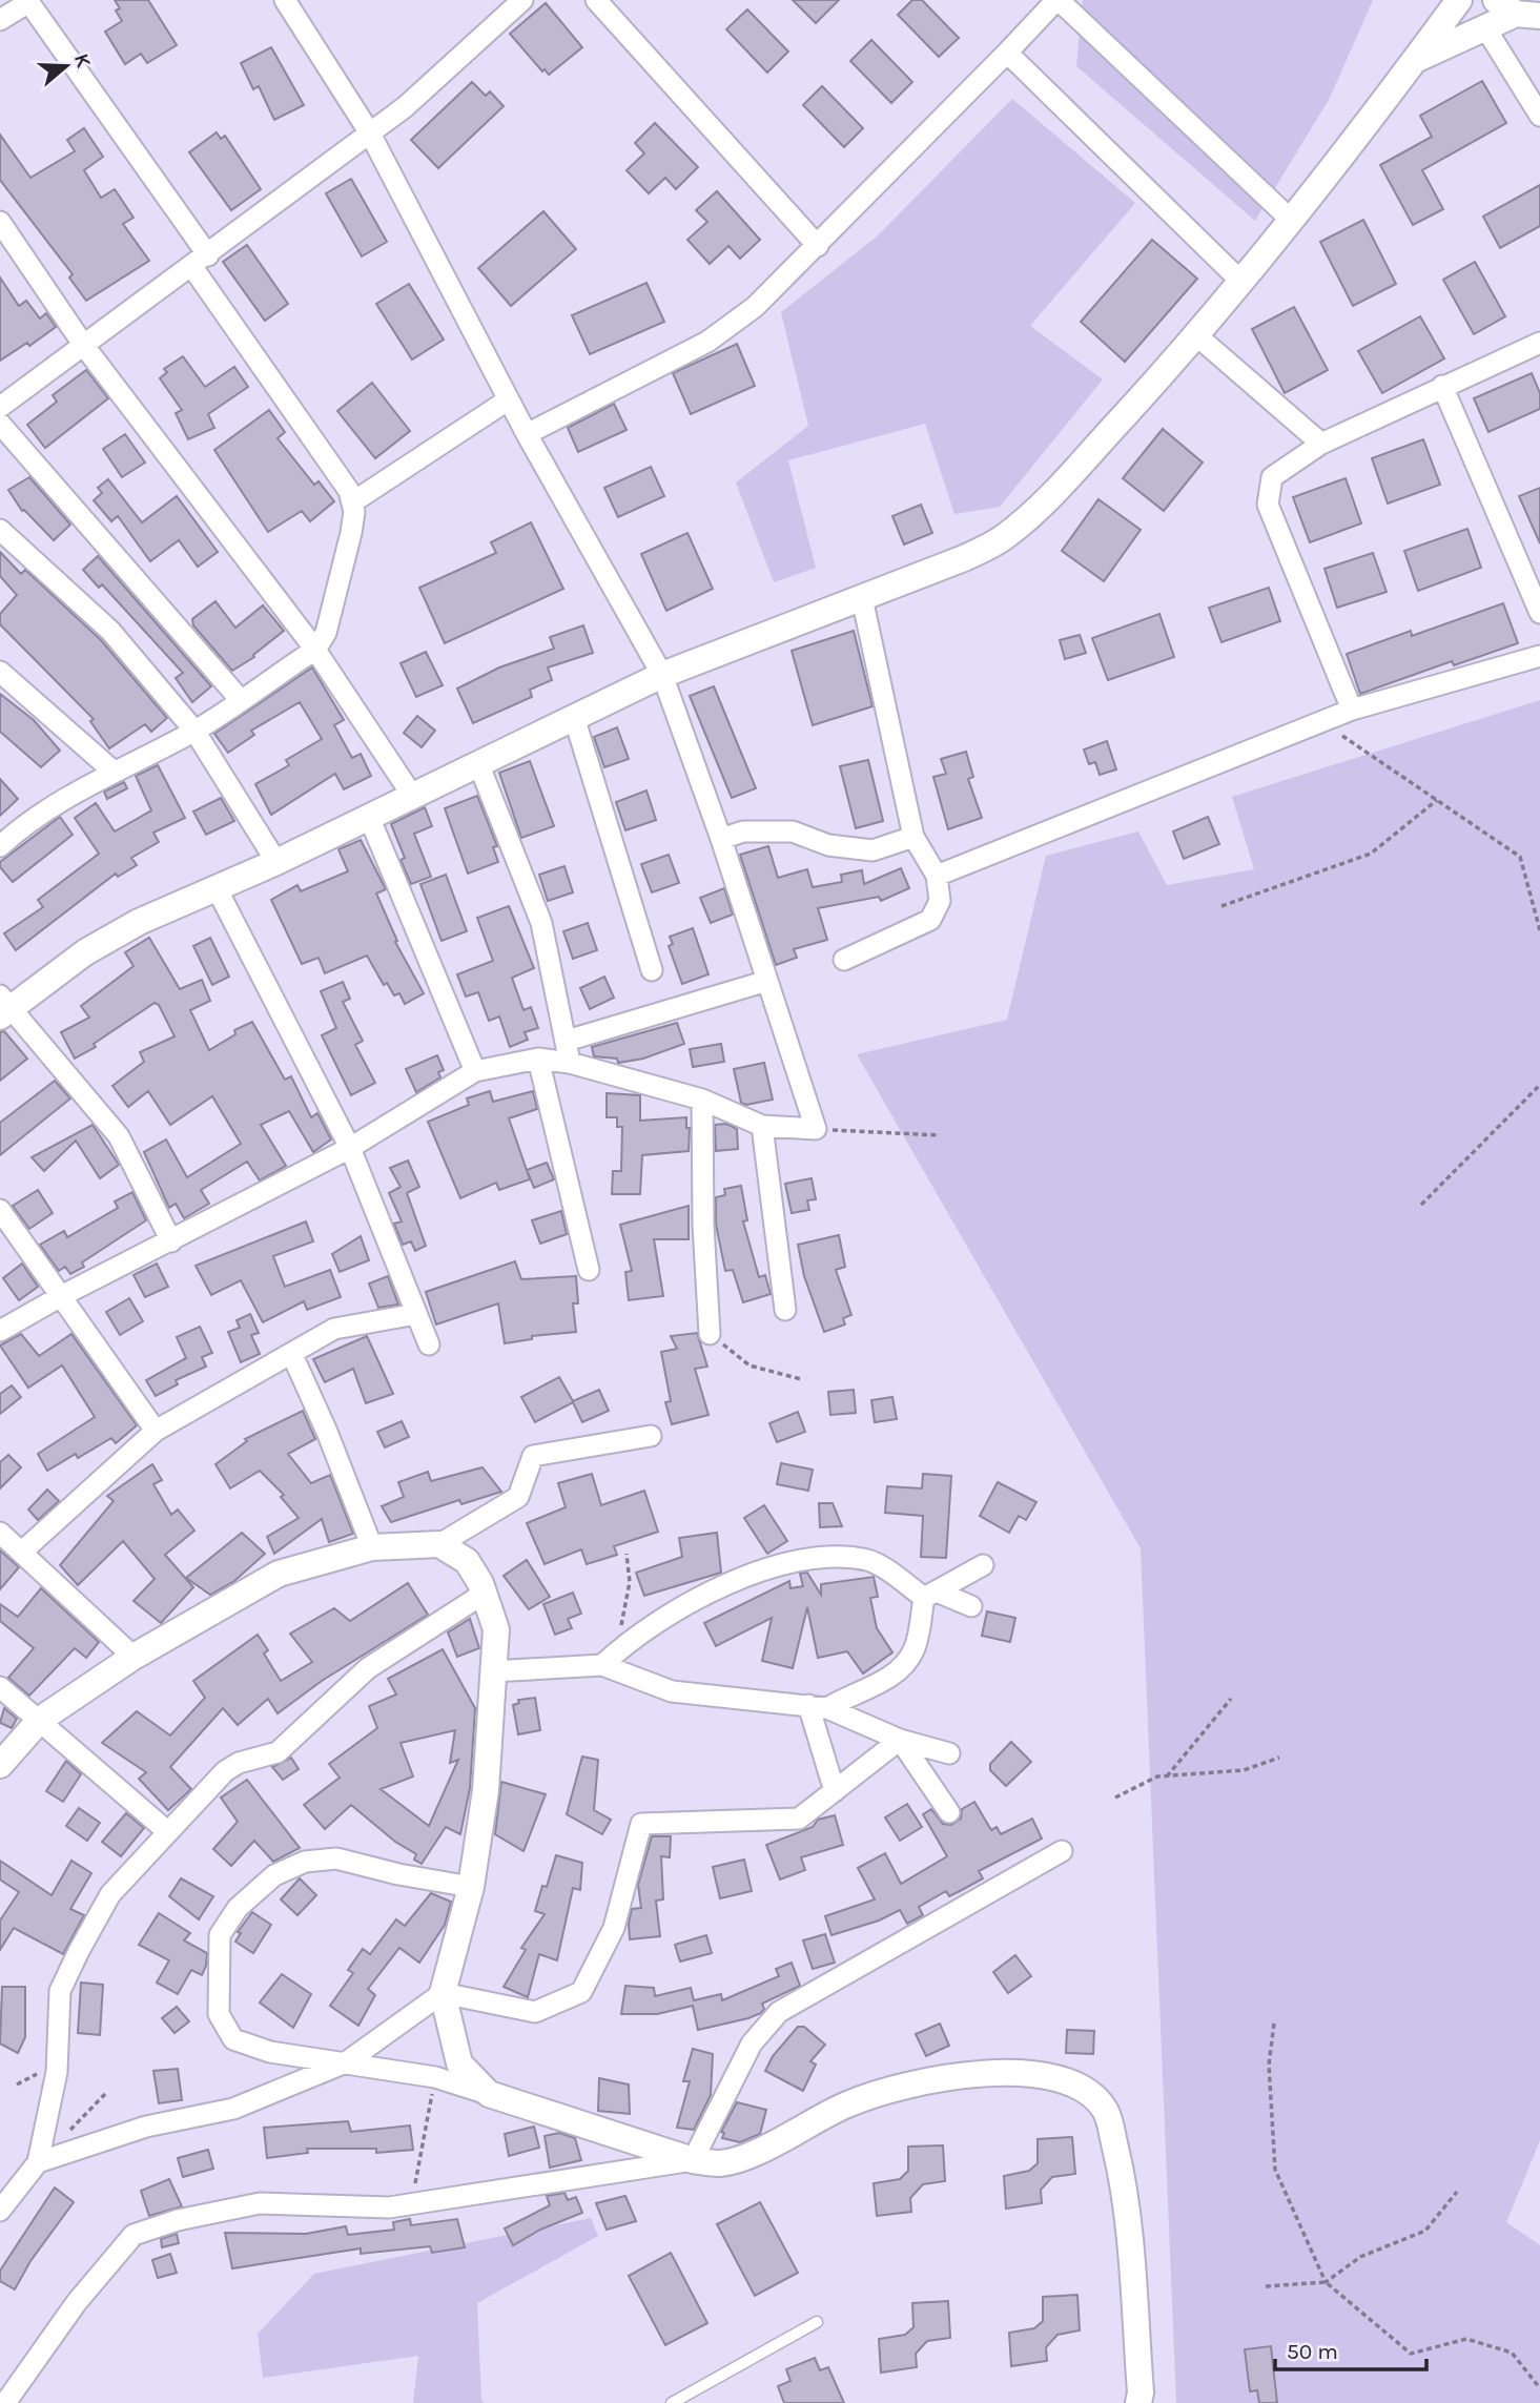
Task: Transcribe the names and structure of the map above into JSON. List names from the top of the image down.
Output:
{
  "scale_bar": "50 m",
  "north": "right"
}
